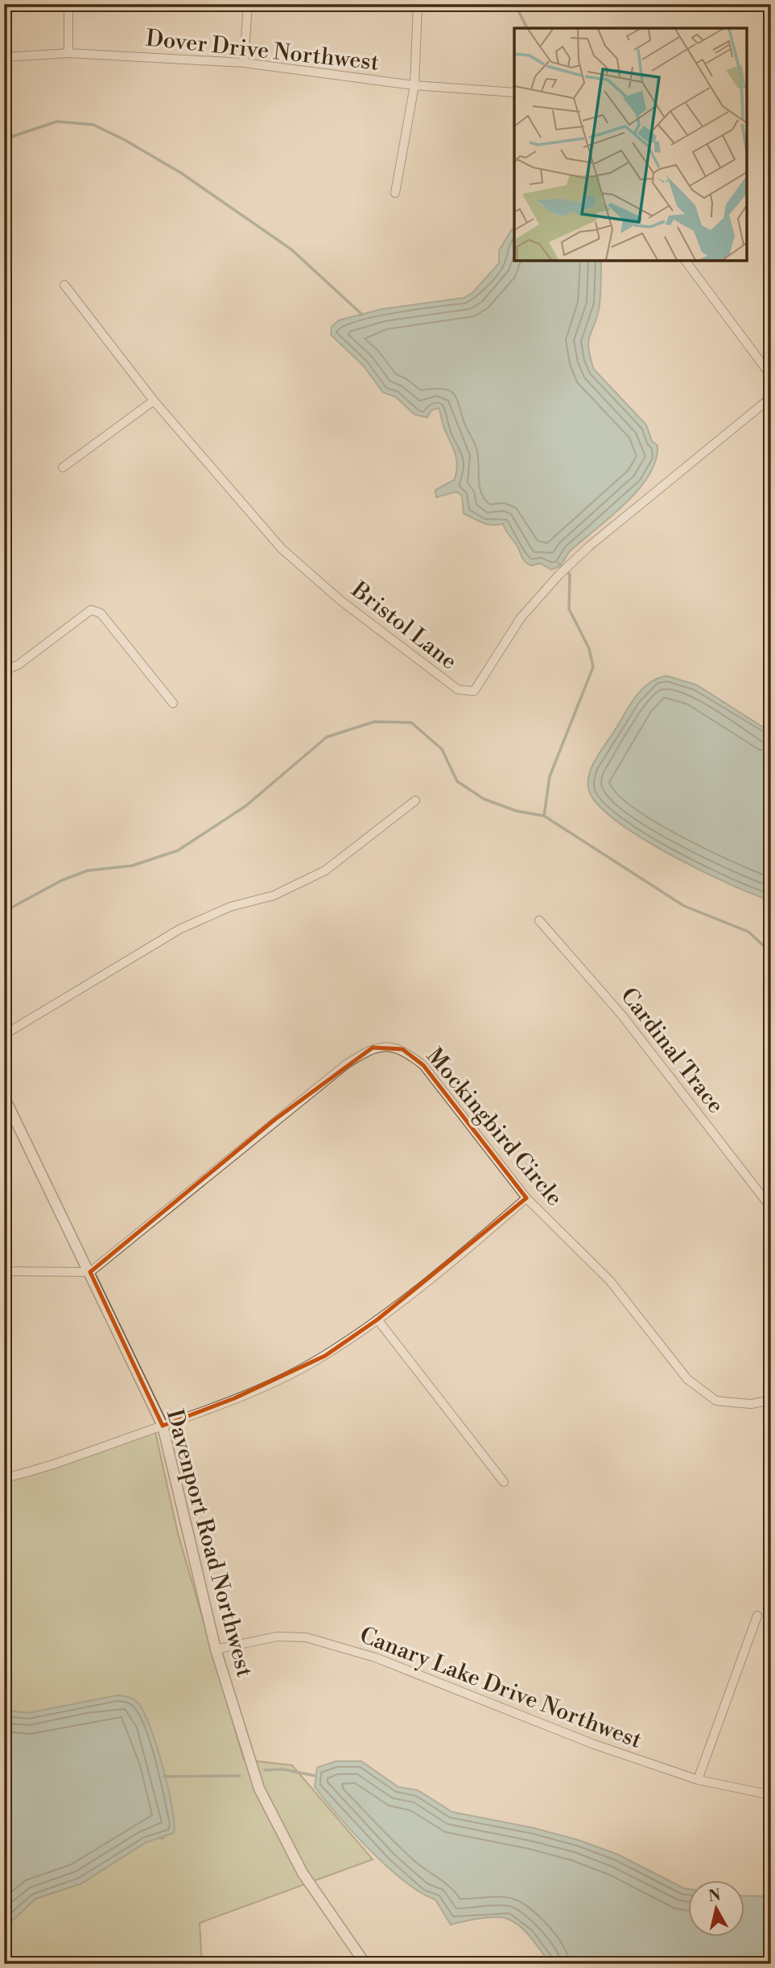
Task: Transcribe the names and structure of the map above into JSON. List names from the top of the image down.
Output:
{
  "streets": {
    "street": [
      "Dover Drive Northwest",
      "Bristol Lane",
      "Cardinal Trace",
      "Mockingbird Circle",
      "Davenport Road Northwest",
      "Canary Lake Drive Northwest"
    ]
  },
  "crossings": [
    ["Mockingbird Circle", "Davenport Road Northwest"],
    ["Davenport Road Northwest", "Canary Lake Drive Northwest"]
  ],
  "north": "top"
}
